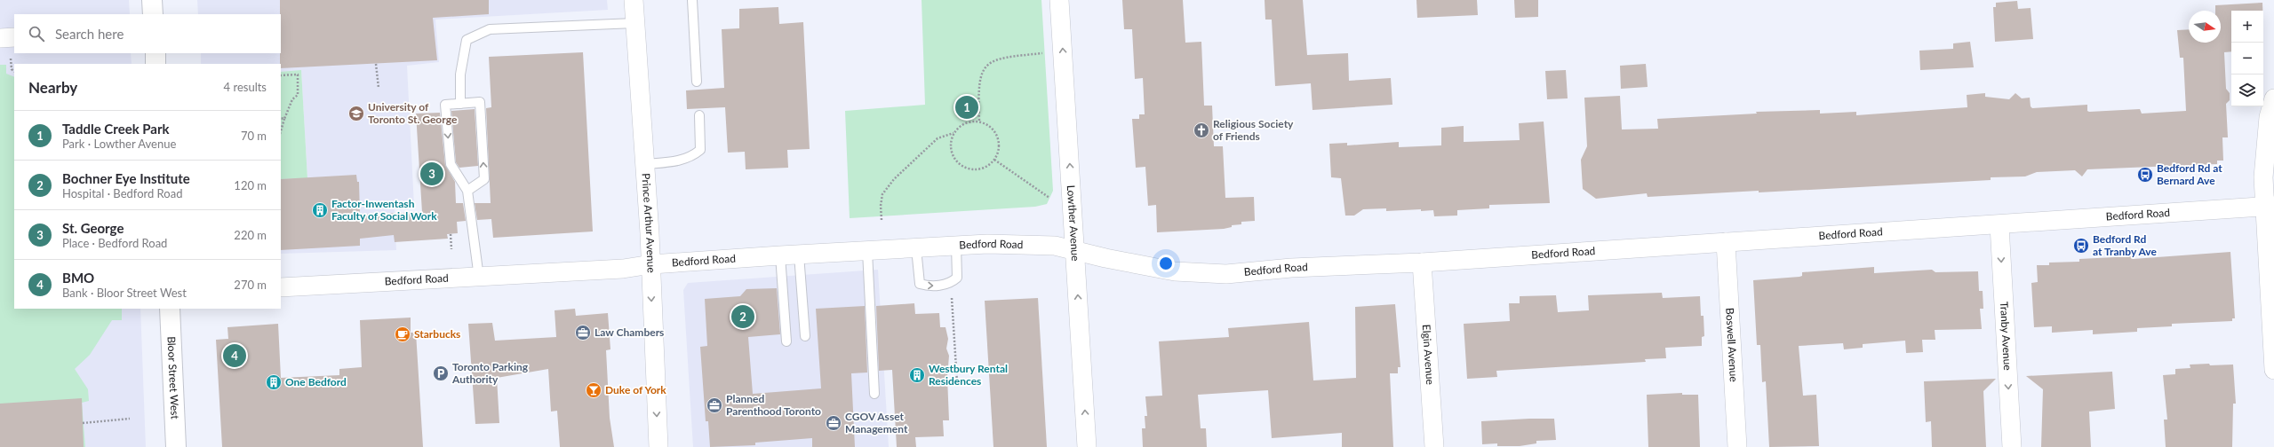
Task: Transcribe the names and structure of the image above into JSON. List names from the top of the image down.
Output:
{
  "streets": {
    "main road": ["Bloor Street West"],
    "street": [
      "Bedford Road",
      "Prince Arthur Avenue",
      "Lowther Avenue",
      "Tranby Avenue",
      "Boswell Avenue",
      "Elgin Avenue"
    ]
  },
  "crossings": [
    ["Bedford Road", "Prince Arthur Avenue"],
    ["Bedford Road", "Lowther Avenue"],
    ["Bedford Road", "Tranby Avenue"],
    ["Bedford Road", "Boswell Avenue"],
    ["Bedford Road", "Elgin Avenue"]
  ],
  "one_way": ["Prince Arthur Avenue", "Lowther Avenue", "Tranby Avenue"],
  "places": {
    "school or university": ["University of Toronto St. George"],
    "church": ["Religious Society of Friends"],
    "bus stop": ["Bedford Rd at Bernard Ave", "Bedford Rd at Tranby Ave"],
    "building": ["Factor-Inwentash Faculty of Social Work", "Westbury Rental Residences", "One Bedford"],
    "office": ["Law Chambers", "Planned Parenthood Toronto", "CGOV Asset Management"],
    "cafe": ["Starbucks"],
    "parking": ["Toronto Parking Authority"],
    "bar": ["Duke of York"]
  },
  "north": "right",
  "page": {
    "map_buttons": ["+", "−"],
    "search": "Search here",
    "heading": ["Nearby", "4 results"],
    "pins": [
      "1",
      "3",
      "2",
      "4"
    ],
    "list": [
      {
        "mark": "1",
        "name": "Taddle Creek Park",
        "note": "Park · Lowther Avenue",
        "value": "70 m"
      },
      {
        "mark": "2",
        "name": "Bochner Eye Institute",
        "note": "Hospital · Bedford Road",
        "value": "120 m"
      },
      {
        "mark": "3",
        "name": "St. George",
        "note": "Place · Bedford Road",
        "value": "220 m"
      },
      {
        "mark": "4",
        "name": "BMO",
        "note": "Bank · Bloor Street West",
        "value": "270 m"
      }
    ]
  }
}
